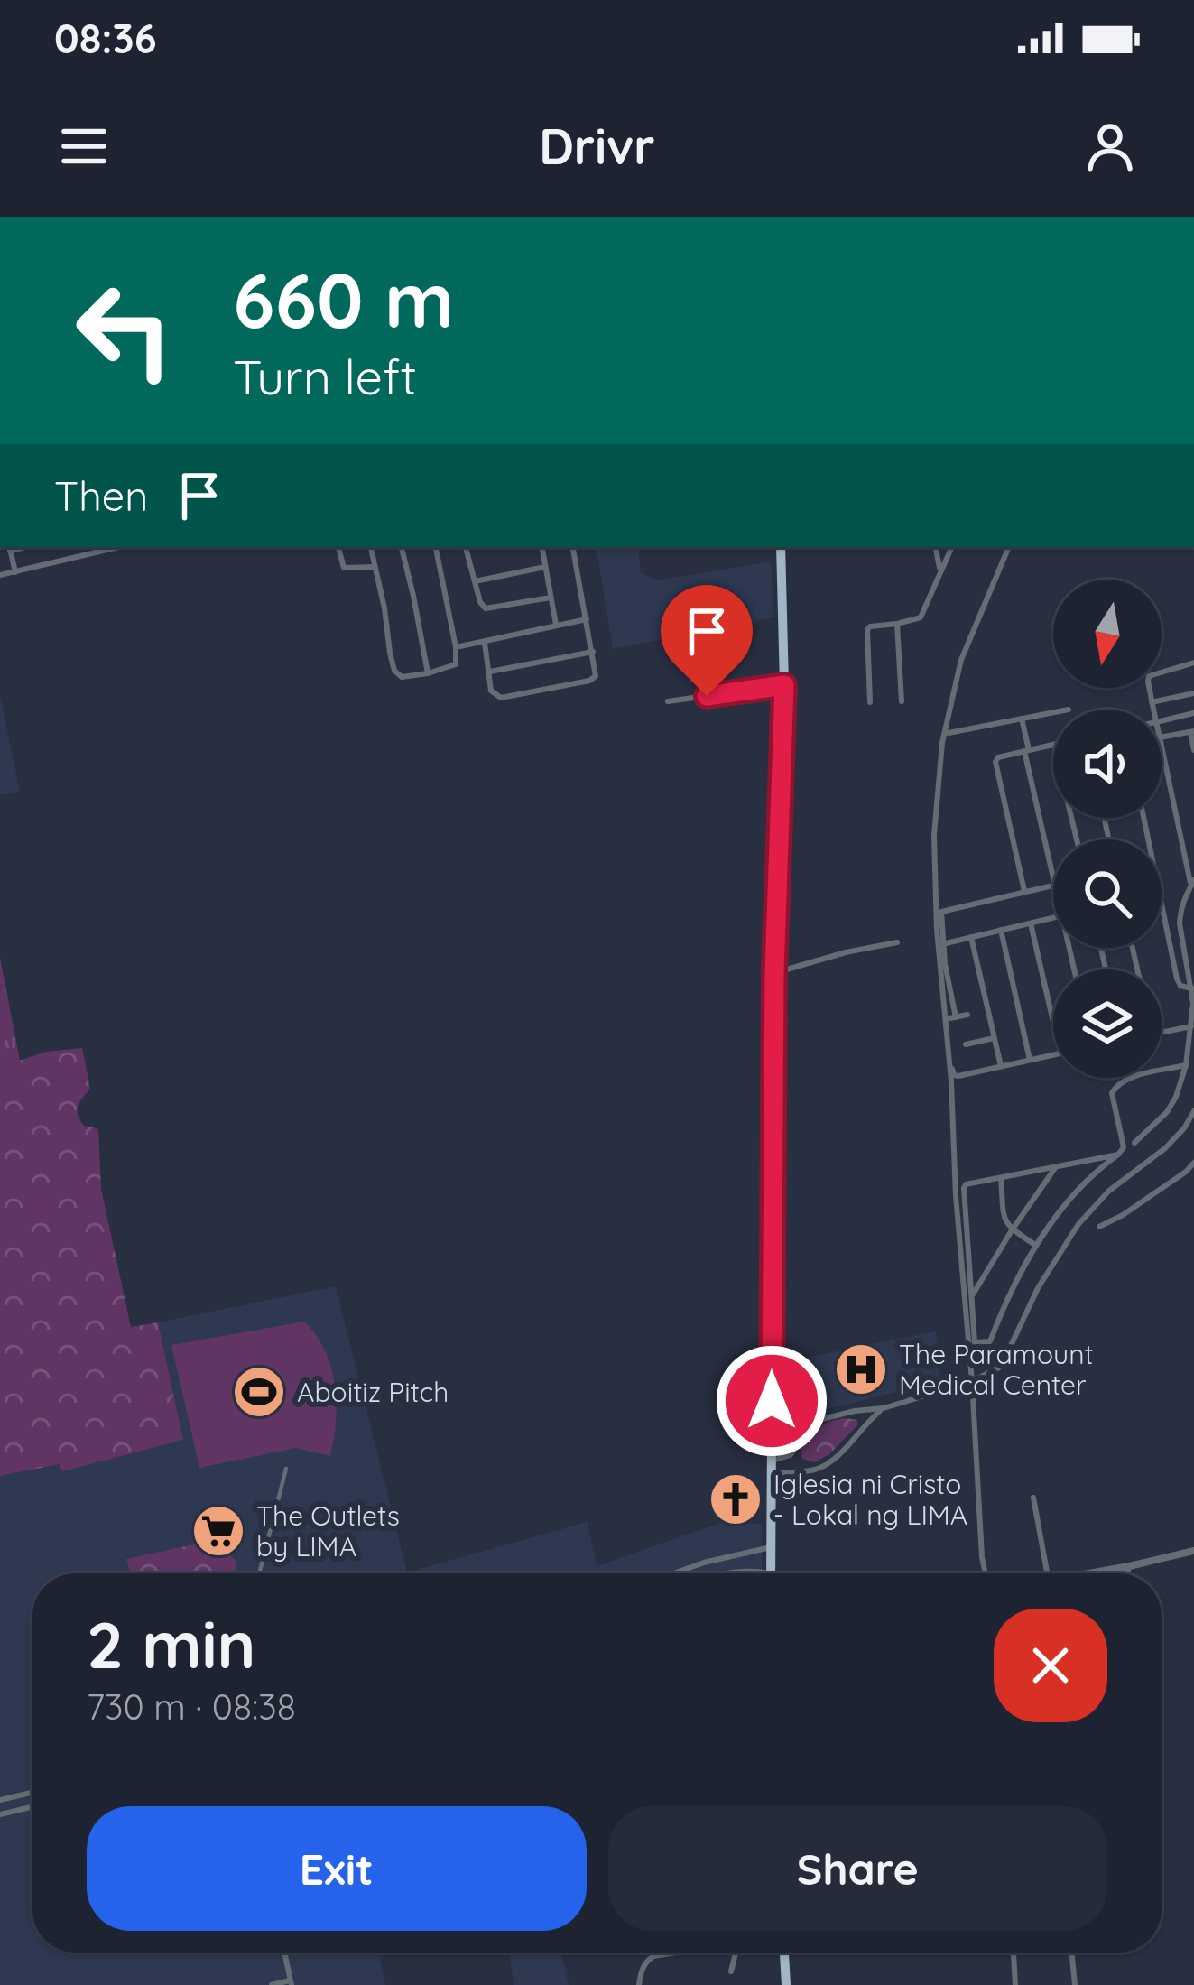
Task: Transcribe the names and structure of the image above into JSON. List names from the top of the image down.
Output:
{
  "places": {
    "hospital": ["The Paramount Medical Center"],
    "sports": ["Aboitiz Pitch"],
    "church": ["Iglesia ni Cristo - Lokal ng LIMA"],
    "supermarket": ["The Outlets by LIMA"]
  },
  "north": "bottom",
  "page": {
    "status": "08:36",
    "header": "Drivr",
    "turn": ["660 m", "Turn left"],
    "then": "Then",
    "heading": ["2 min", "730 m · 08:38"],
    "buttons": ["Exit", "Share"]
  }
}
